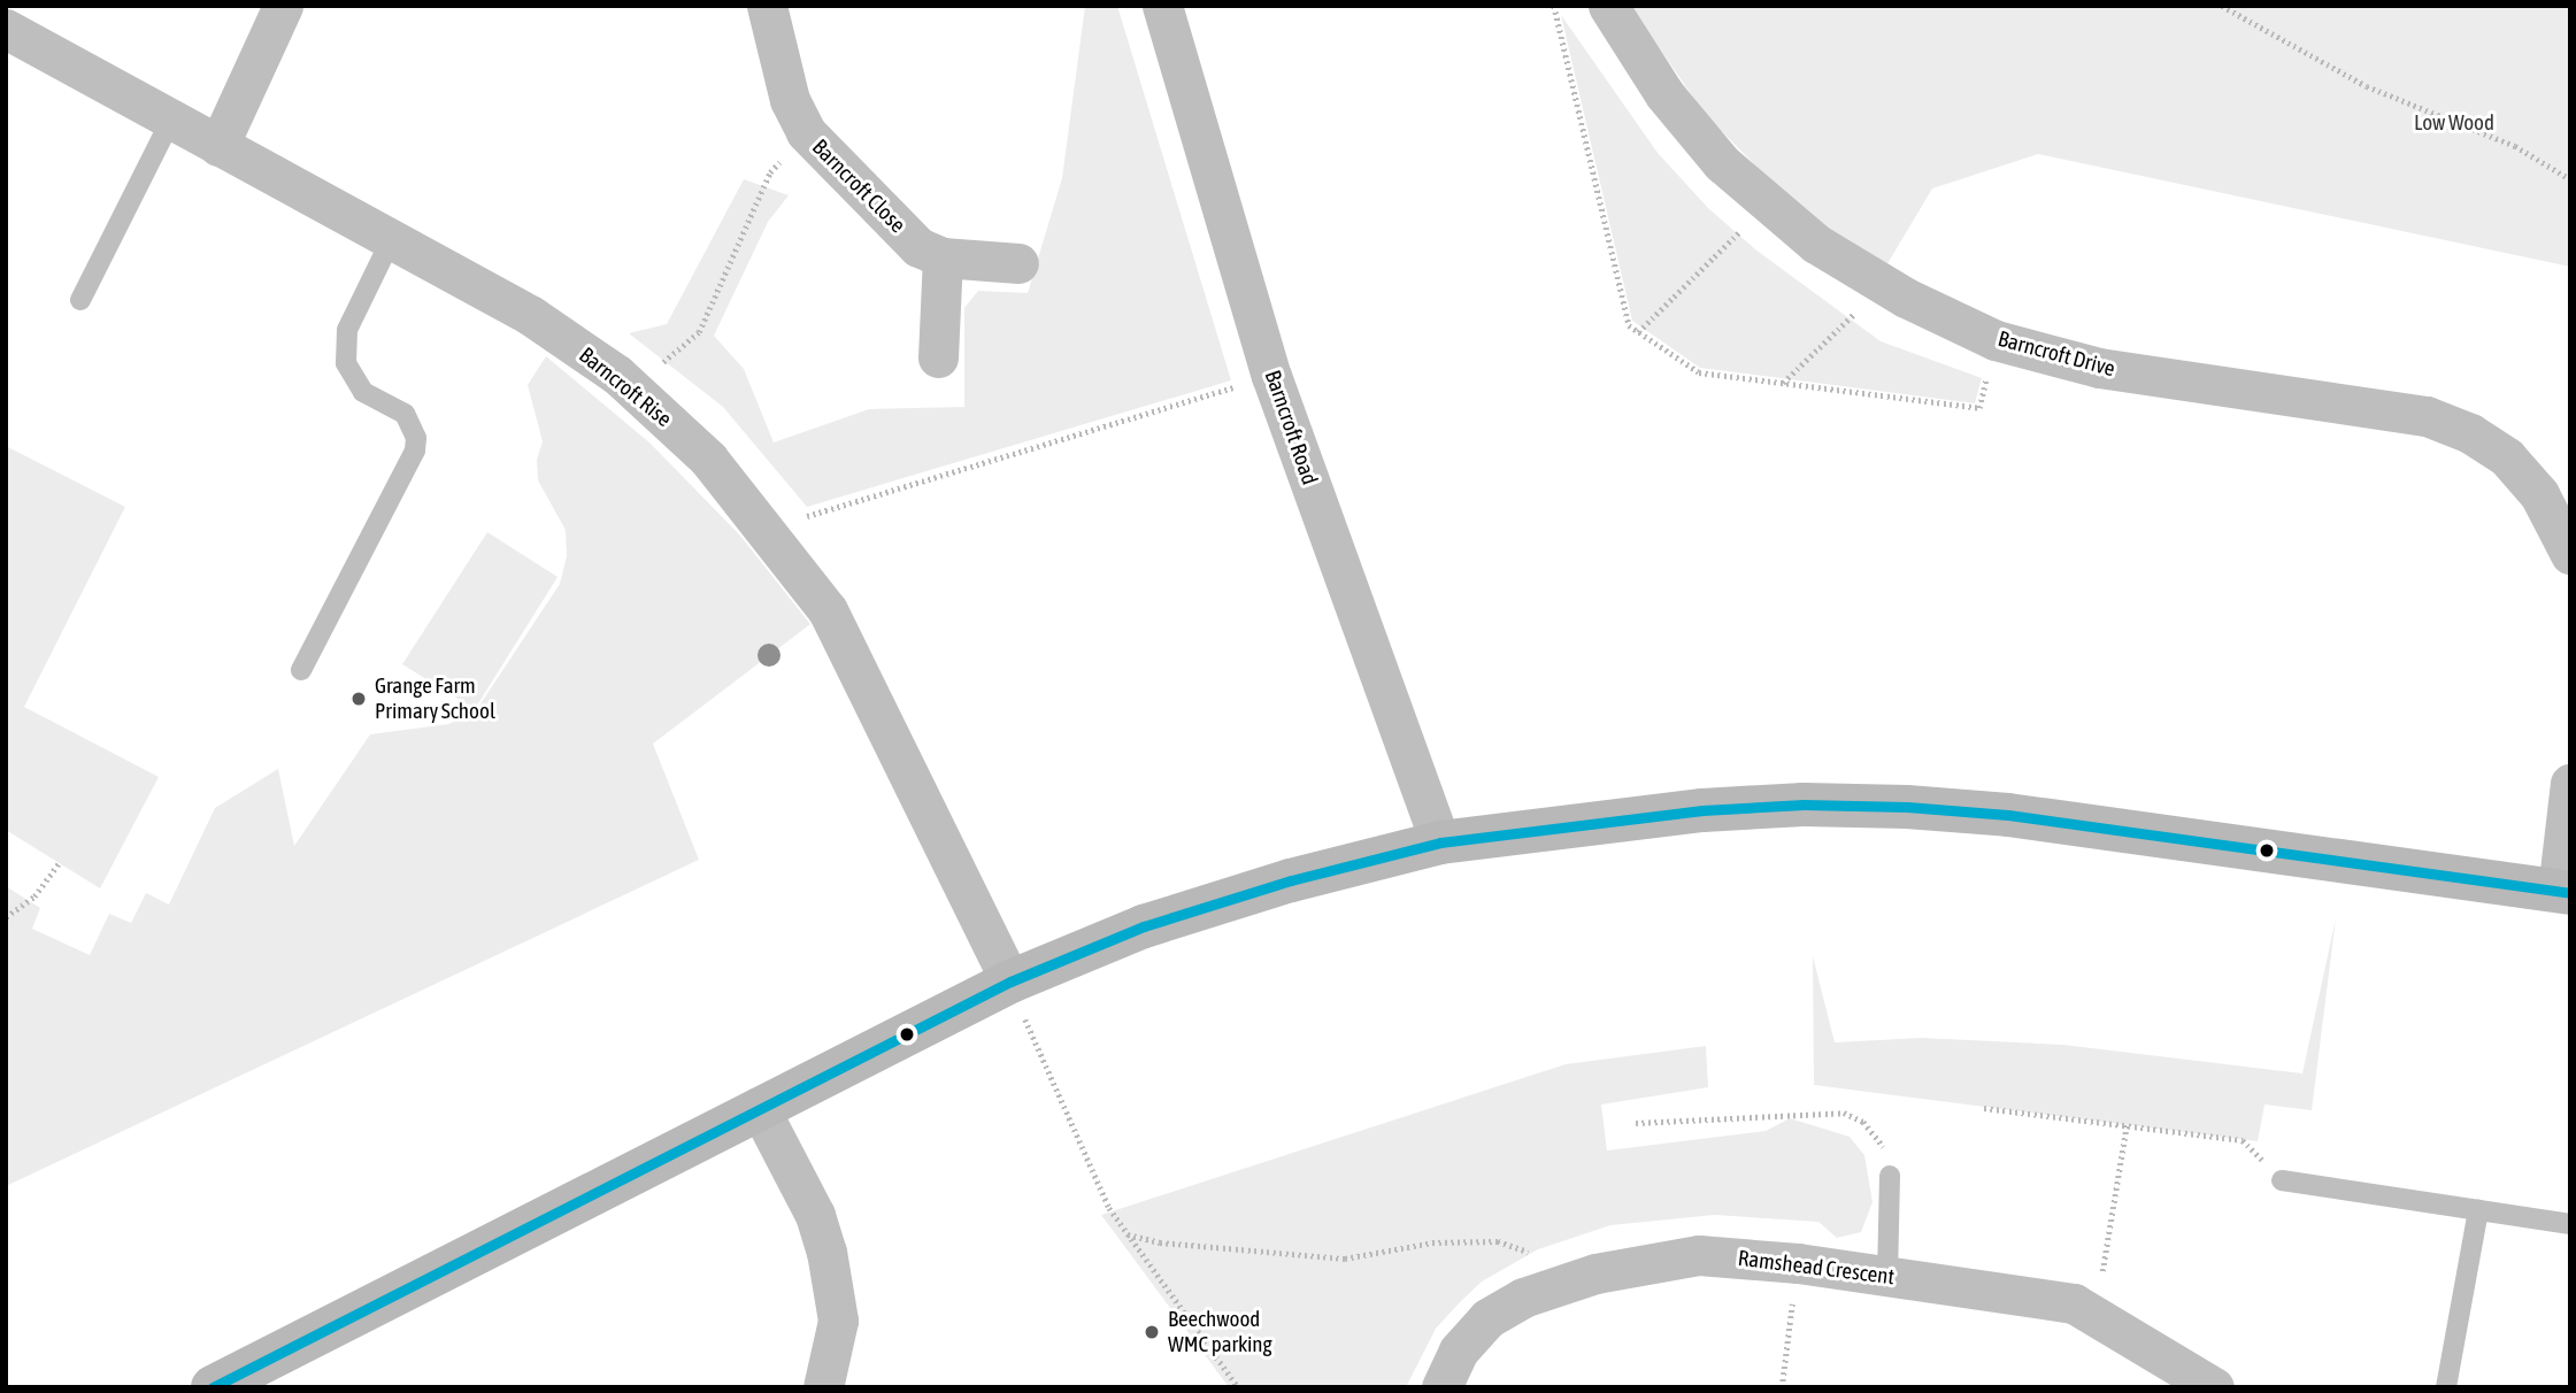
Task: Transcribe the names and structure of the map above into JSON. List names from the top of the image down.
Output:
{
  "streets": {
    "street": [
      "Barncroft Close",
      "Barncroft Drive",
      "Barncroft Rise",
      "Barncroft Road",
      "Ramshead Crescent"
    ]
  },
  "parks": ["Low Wood"],
  "places": ["Grange Farm Primary School", "Beechwood WMC parking"]
}
